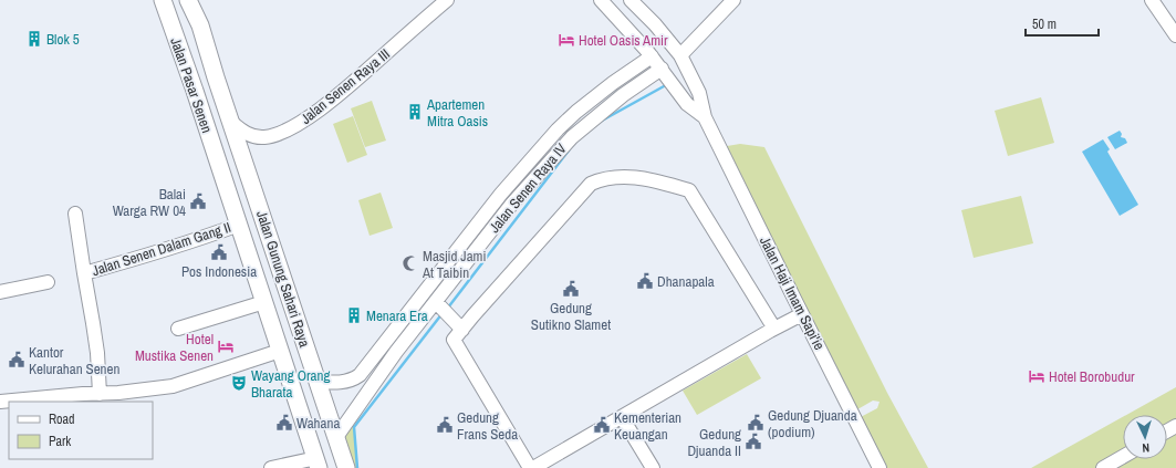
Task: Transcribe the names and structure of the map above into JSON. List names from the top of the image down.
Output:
{
  "streets": {
    "main road": ["Jalan Pasar Senen", "Jalan Gunung Sahari Raya"],
    "street": [
      "Jalan Senen Raya III",
      "Jalan Senen Raya IV",
      "Jalan Senen Dalam Gang II",
      "Jalan Haji Imam Sapi'ie"
    ]
  },
  "crossings": [
    ["Jalan Pasar Senen", "Jalan Senen Raya III"],
    ["Jalan Pasar Senen", "Jalan Gunung Sahari Raya"],
    ["Jalan Senen Raya IV", "Jalan Gunung Sahari Raya"],
    ["Jalan Senen Raya IV", "Jalan Haji Imam Sapi'ie"],
    ["Jalan Senen Dalam Gang II", "Jalan Gunung Sahari Raya"]
  ],
  "places": {
    "building": ["Blok 5", "Apartemen Mitra Oasis", "Menara Era"],
    "hotel": ["Hotel Oasis Amir", "Hotel Mustika Senen", "Hotel Borobudur"],
    "public building": [
      "Balai Warga RW 04",
      "Pos Indonesia",
      "Dhanapala",
      "Gedung Sutikno Slamet",
      "Kantor Kelurahan Senen",
      "Wahana",
      "Gedung Djuanda (podium)",
      "Gedung Frans Seda",
      "Kementerian Keuangan",
      "Gedung Djuanda II"
    ],
    "mosque": ["Masjid Jami At Taibin"],
    "theatre": ["Wayang Orang Bharata"]
  },
  "legend": ["Road", "Park"],
  "scale_bar": "50 m",
  "north": "bottom"
}
